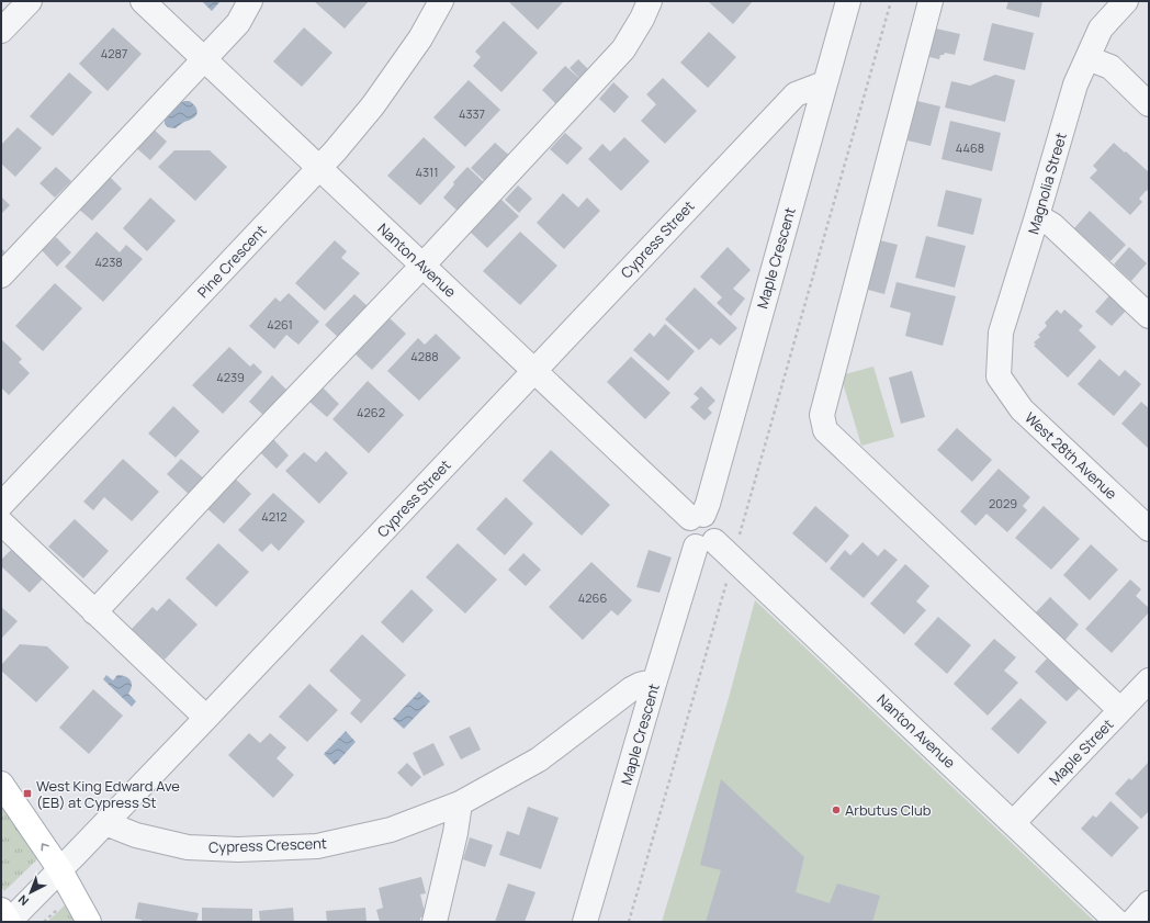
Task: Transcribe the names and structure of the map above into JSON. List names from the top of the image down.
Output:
{
  "streets": {
    "street": [
      "Magnolia Street",
      "Cypress Street",
      "Maple Crescent",
      "Nanton Avenue",
      "Pine Crescent",
      "West 28th Avenue",
      "Maple Street",
      "Cypress Crescent"
    ]
  },
  "crossings": [
    ["Magnolia Street", "West 28th Avenue"],
    ["Cypress Street", "Maple Crescent"],
    ["Cypress Street", "Nanton Avenue"],
    ["Cypress Street", "Cypress Crescent"],
    ["Maple Crescent", "Nanton Avenue"],
    ["Maple Crescent", "Cypress Crescent"],
    ["Nanton Avenue", "Pine Crescent"],
    ["Nanton Avenue", "Maple Street"]
  ],
  "places": {
    "transit": ["West King Edward Ave (EB) at Cypress St"],
    "other": ["Arbutus Club"]
  },
  "house_numbers": [
    "4287",
    "4337",
    "4468",
    "4311",
    "4238",
    "4261",
    "4288",
    "4239",
    "4262",
    "2029",
    "4212",
    "4266"
  ],
  "north": "bottom left"
}
